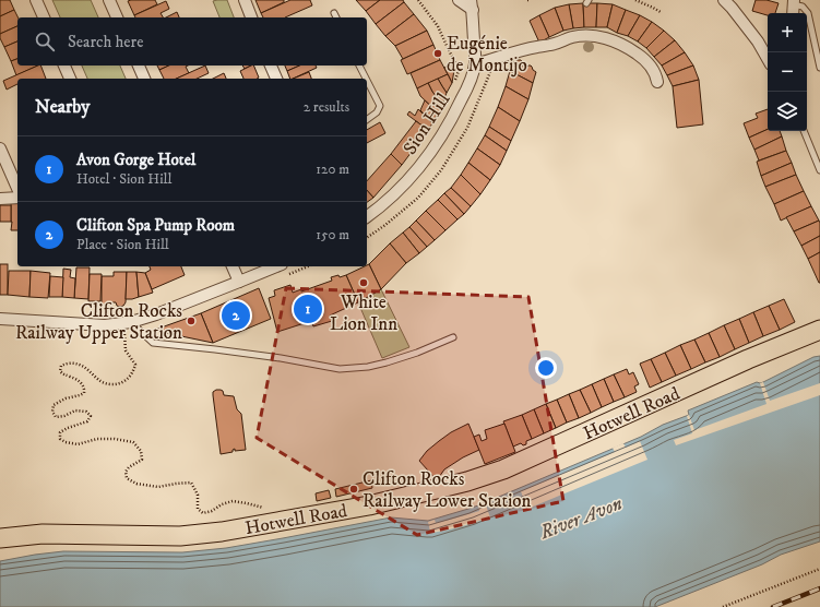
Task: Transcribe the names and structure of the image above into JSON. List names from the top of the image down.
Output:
{
  "streets": {
    "highway": ["Hotwell Road"],
    "street": ["Sion Hill"]
  },
  "water": ["River Avon"],
  "places": [
    "Eugénie de Montijo",
    "White Lion Inn",
    "Clifton Rocks Railway Upper Station",
    "Clifton Rocks Railway Lower Station"
  ],
  "page": {
    "map_buttons": ["+", "−"],
    "search": "Search here",
    "heading": ["Nearby", "2 results"],
    "list": [
      {
        "mark": "1",
        "name": "Avon Gorge Hotel",
        "note": "Hotel · Sion Hill",
        "value": "120 m"
      },
      {
        "mark": "2",
        "name": "Clifton Spa Pump Room",
        "note": "Place · Sion Hill",
        "value": "150 m"
      }
    ],
    "pins": ["1", "2"]
  }
}
